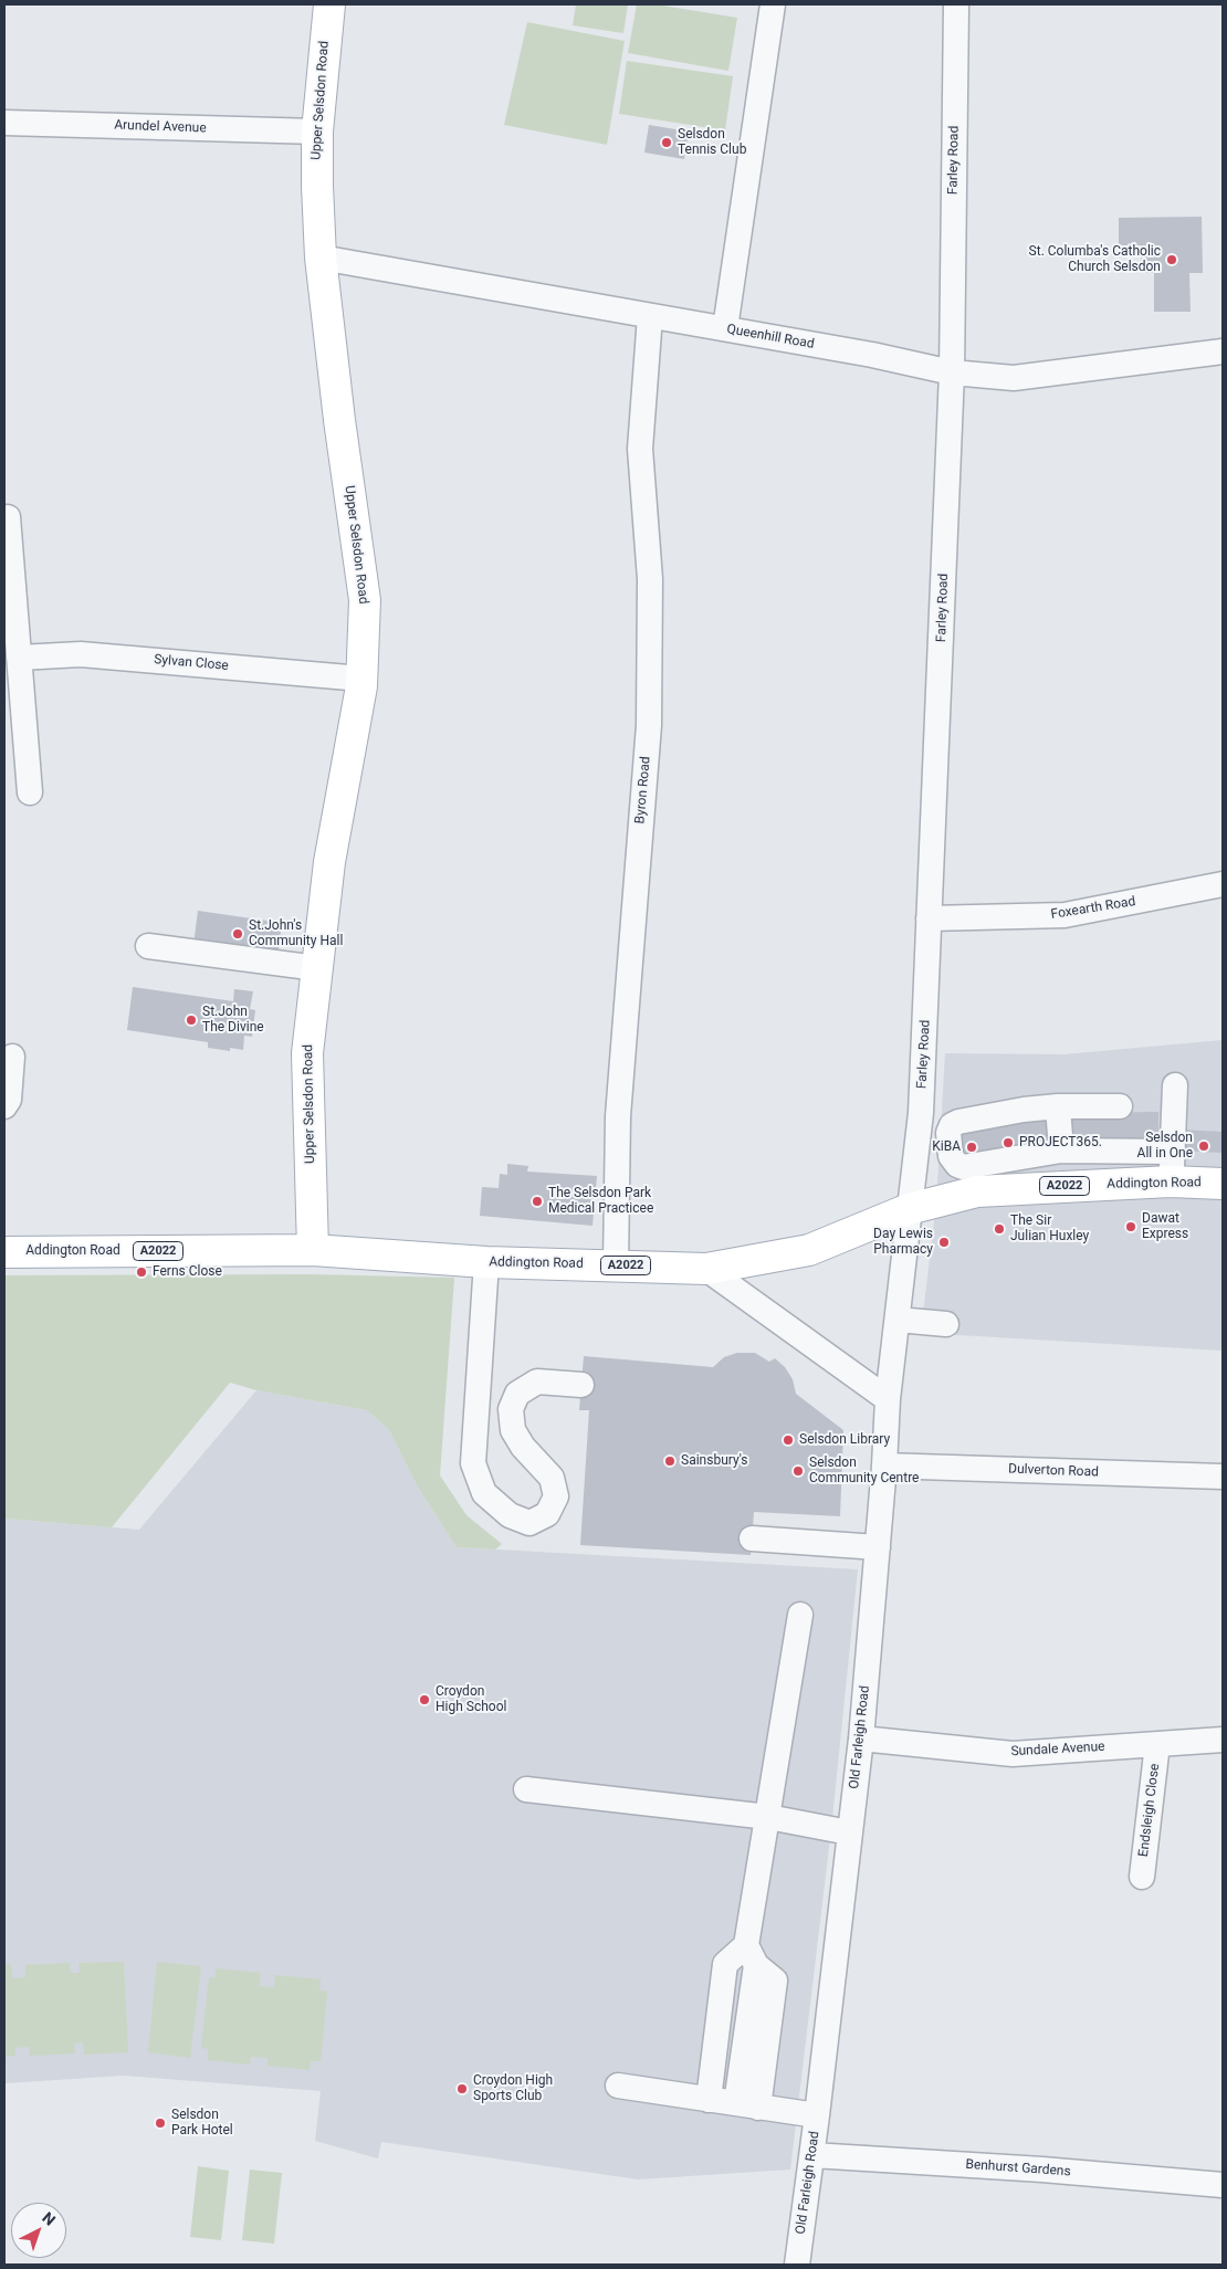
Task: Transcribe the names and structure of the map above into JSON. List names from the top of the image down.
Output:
{
  "streets": {
    "main road": ["Upper Selsdon Road", "Addington Road", "A2022"],
    "street": [
      "Arundel Avenue",
      "Farley Road",
      "Queenhill Road",
      "Sylvan Close",
      "Byron Road",
      "Foxearth Road",
      "Dulverton Road",
      "Old Farleigh Road",
      "Sundale Avenue",
      "Endsleigh Close",
      "Benhurst Gardens"
    ]
  },
  "crossings": [
    ["Upper Selsdon Road", "Arundel Avenue"],
    ["Upper Selsdon Road", "Queenhill Road"],
    ["Upper Selsdon Road", "Sylvan Close"],
    ["Upper Selsdon Road", "Addington Road"],
    ["Farley Road", "Queenhill Road"],
    ["Farley Road", "Foxearth Road"],
    ["Farley Road", "Addington Road"],
    ["Farley Road", "Old Farleigh Road"],
    ["Queenhill Road", "Byron Road"],
    ["Byron Road", "Addington Road"],
    ["Addington Road", "Old Farleigh Road"],
    ["Dulverton Road", "Old Farleigh Road"],
    ["Old Farleigh Road", "Sundale Avenue"],
    ["Old Farleigh Road", "Benhurst Gardens"],
    ["Sundale Avenue", "Endsleigh Close"]
  ],
  "places": [
    "Selsdon Tennis Club",
    "St. Columba's Catholic Church Selsdon",
    "St.John's Community Hall",
    "St.John The Divine",
    "PROJECT365.",
    "Selsdon All in One",
    "KiBA",
    "The Selsdon Park Medical Practicee",
    "Dawat Express",
    "The Sir Julian Huxley",
    "Day Lewis Pharmacy",
    "Ferns Close",
    "Selsdon Library",
    "Sainsbury's",
    "Selsdon Community Centre",
    "Croydon High School",
    "Croydon High Sports Club",
    "Selsdon Park Hotel"
  ],
  "north": "top right"
}
